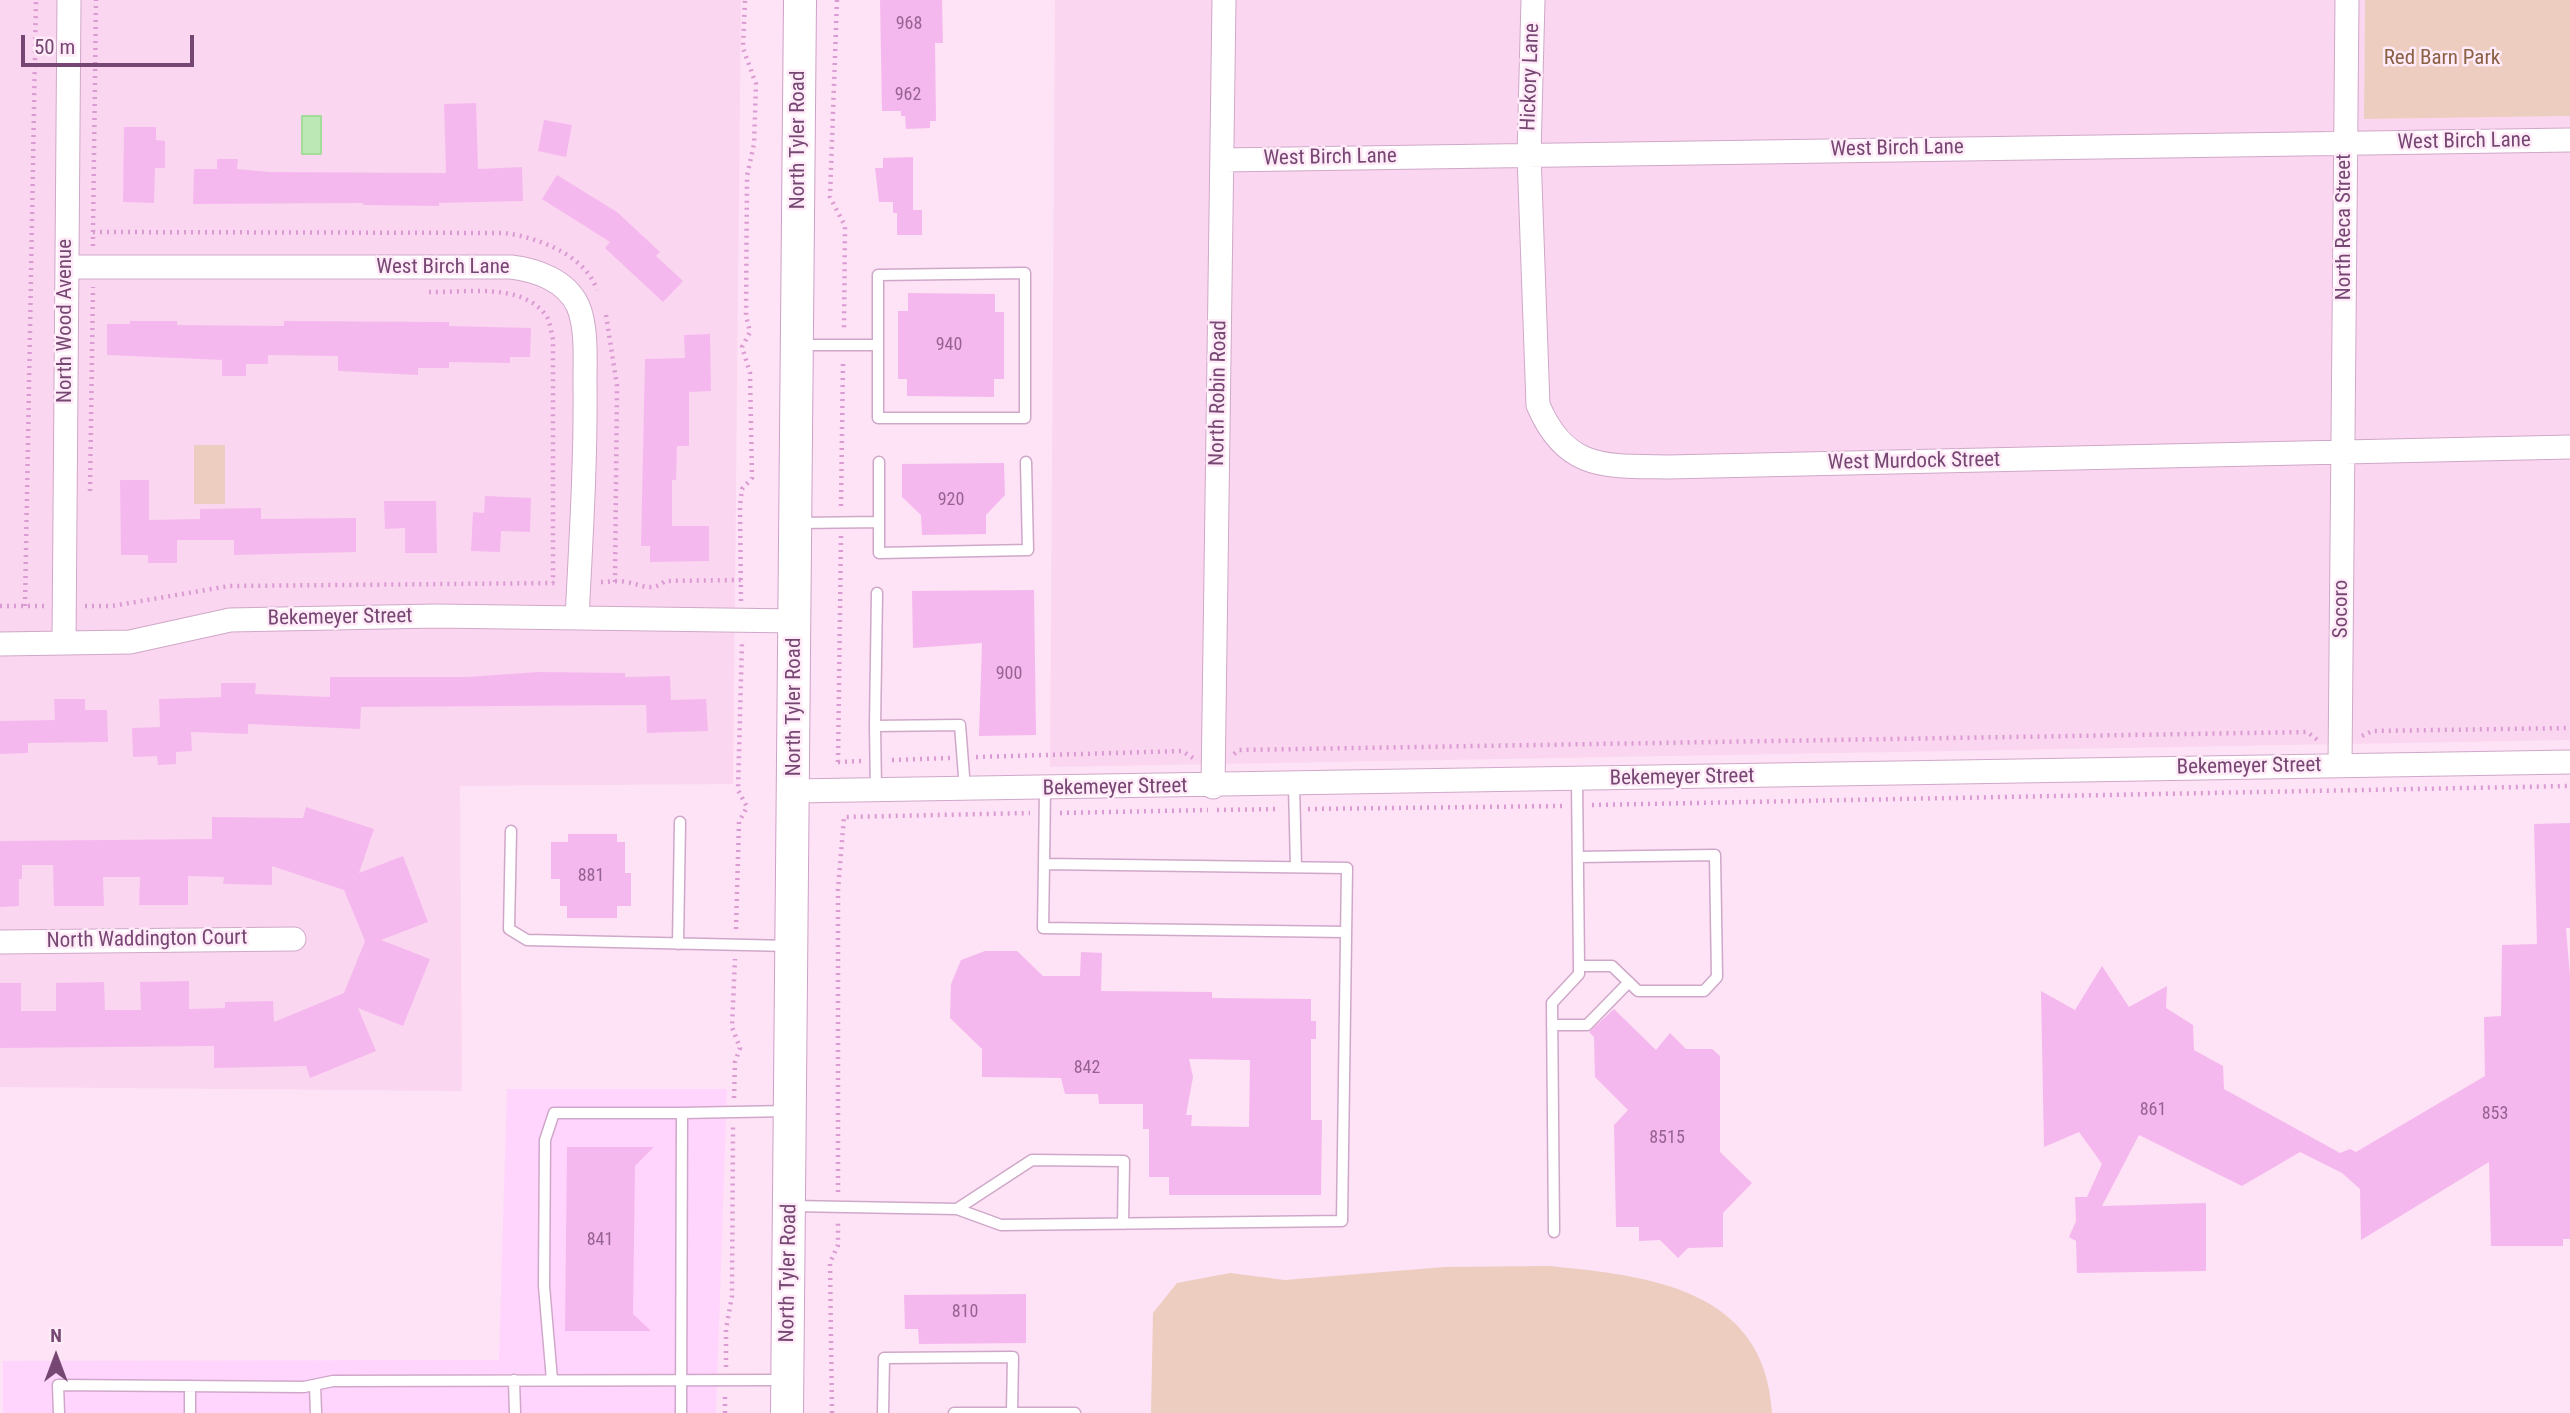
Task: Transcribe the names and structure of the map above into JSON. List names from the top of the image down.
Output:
{
  "streets": {
    "main road": ["North Tyler Road"],
    "street": [
      "Hickory Lane",
      "West Birch Lane",
      "North Reca Street",
      "North Wood Avenue",
      "North Robin Road",
      "West Murdock Street",
      "Socoro",
      "Bekemeyer Street",
      "North Waddington Court"
    ]
  },
  "crossings": [
    ["Hickory Lane", "West Birch Lane"],
    ["Hickory Lane", "West Murdock Street"],
    ["North Tyler Road", "Bekemeyer Street"],
    ["West Birch Lane", "North Reca Street"],
    ["West Birch Lane", "North Wood Avenue"],
    ["West Birch Lane", "North Robin Road"],
    ["West Birch Lane", "West Murdock Street"],
    ["West Birch Lane", "Bekemeyer Street"],
    ["North Reca Street", "West Murdock Street"],
    ["North Reca Street", "Socoro"],
    ["North Wood Avenue", "Bekemeyer Street"],
    ["North Robin Road", "Bekemeyer Street"],
    ["West Murdock Street", "Socoro"],
    ["Socoro", "Bekemeyer Street"]
  ],
  "parks": ["Red Barn Park"],
  "house_numbers": [
    "968",
    "962",
    "940",
    "920",
    "900",
    "881",
    "842",
    "861",
    "853",
    "8515",
    "841",
    "810"
  ],
  "scale_bar": "50 m",
  "north": "top"
}
